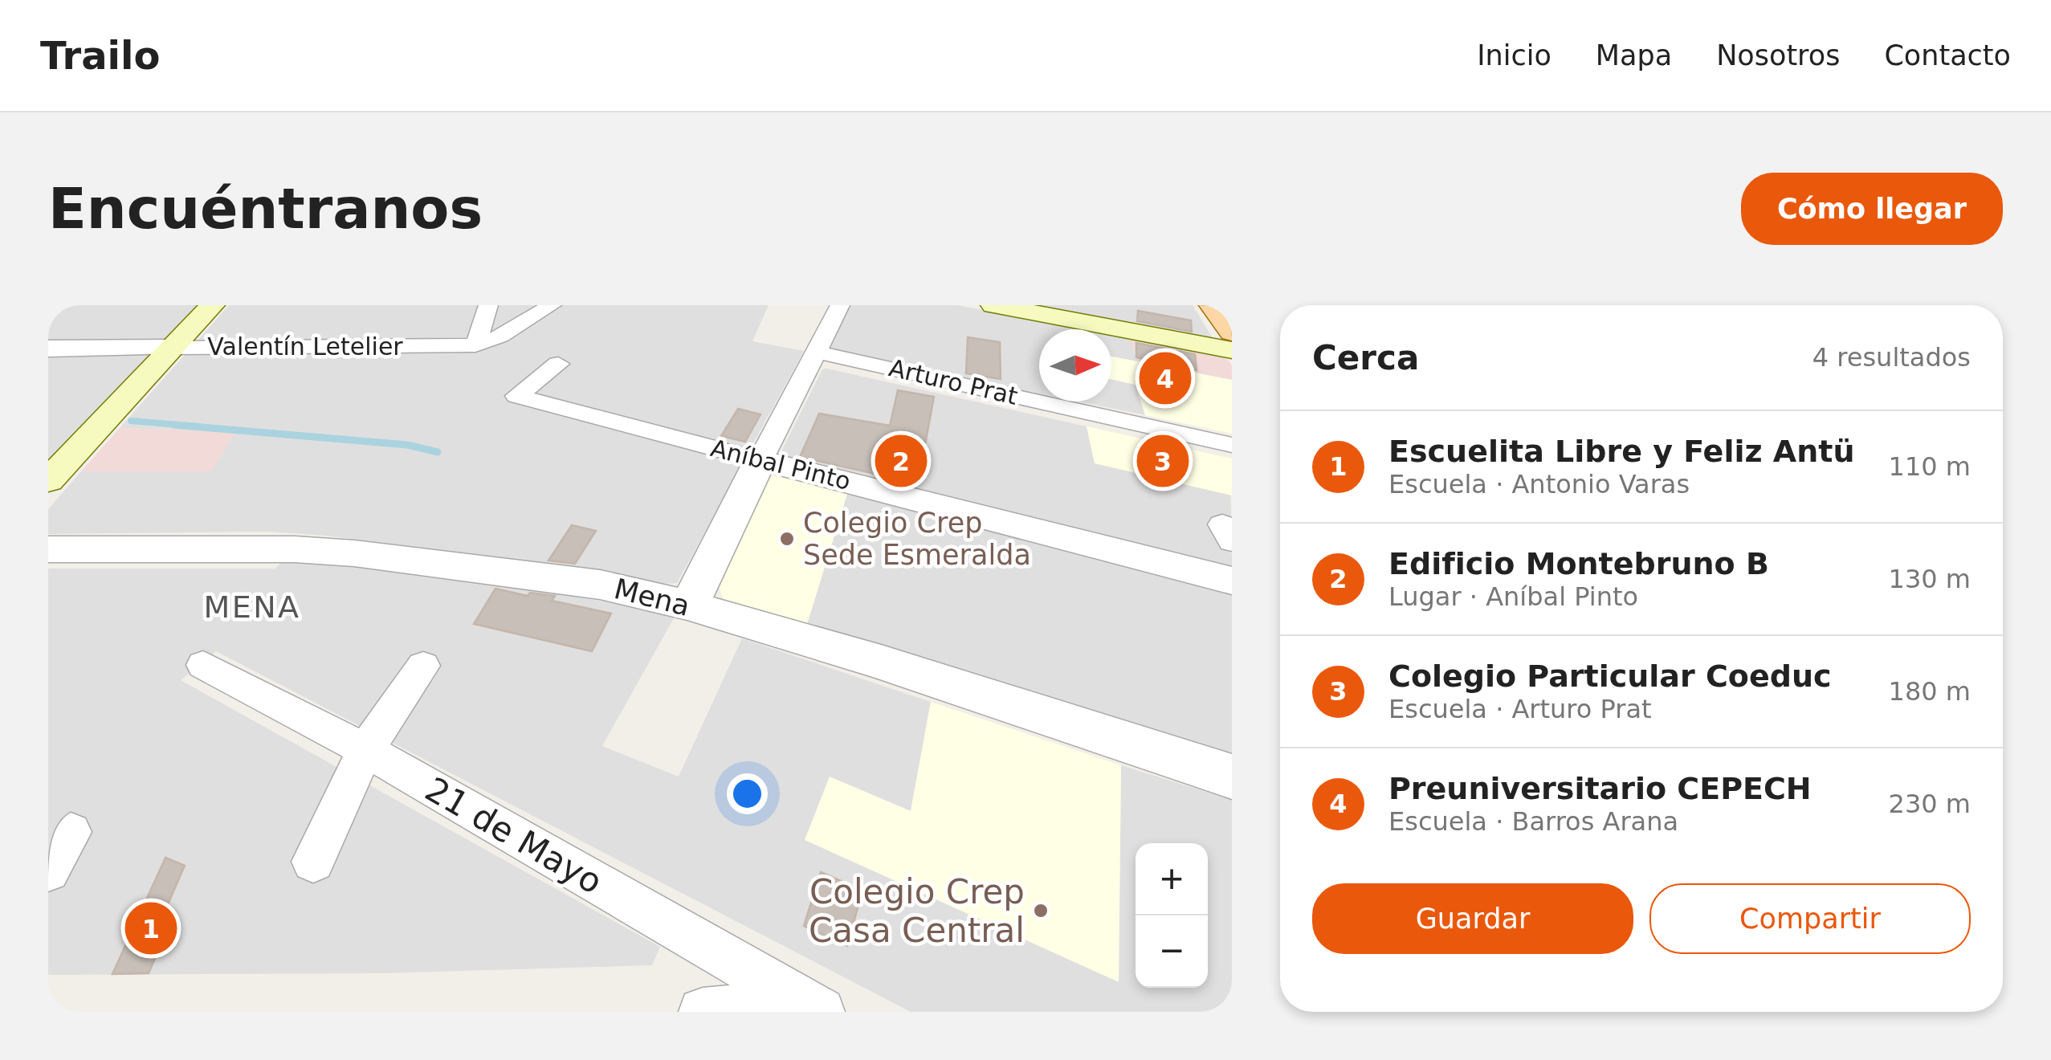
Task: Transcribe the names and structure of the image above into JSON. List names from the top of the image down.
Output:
{
  "streets": {
    "street": [
      "Valentín Letelier",
      "Arturo Prat",
      "Aníbal Pinto",
      "Mena",
      "21 de Mayo"
    ]
  },
  "districts": ["MENA"],
  "places": ["Colegio Crep Sede Esmeralda", "Colegio Crep Casa Central"],
  "north": "right",
  "page": {
    "header": "Trailo",
    "nav": [
      "Inicio",
      "Mapa",
      "Nosotros",
      "Contacto"
    ],
    "buttons": [
      "Cómo llegar",
      ["Guardar", "Compartir"]
    ],
    "title": "Encuéntranos",
    "heading": ["Cerca", "4 resultados"],
    "pins": [
      "4",
      "2",
      "3",
      "1"
    ],
    "list": [
      {
        "mark": "1",
        "name": "Escuelita Libre y Feliz Antü",
        "note": "Escuela · Antonio Varas",
        "value": "110 m"
      },
      {
        "mark": "2",
        "name": "Edificio Montebruno B",
        "note": "Lugar · Aníbal Pinto",
        "value": "130 m"
      },
      {
        "mark": "3",
        "name": "Colegio Particular Coeduc",
        "note": "Escuela · Arturo Prat",
        "value": "180 m"
      },
      {
        "mark": "4",
        "name": "Preuniversitario CEPECH",
        "note": "Escuela · Barros Arana",
        "value": "230 m"
      }
    ],
    "map_buttons": ["+", "−"]
  }
}
